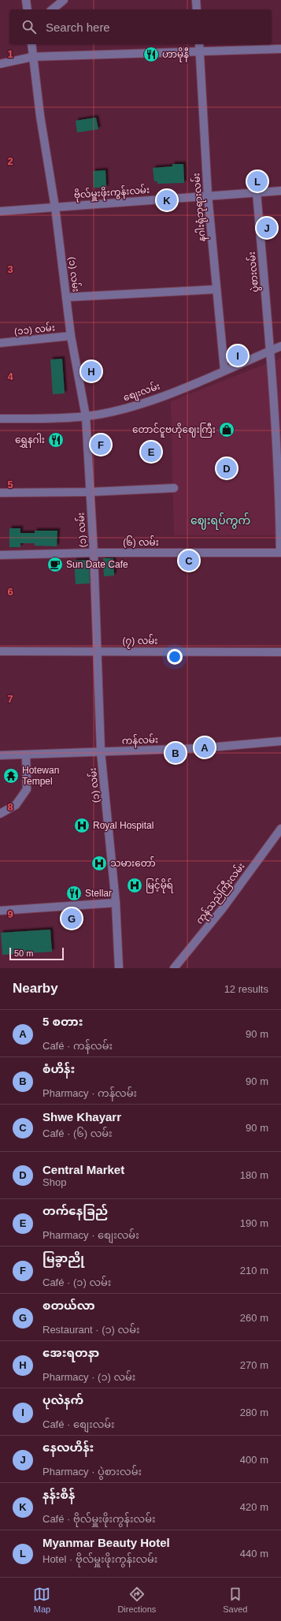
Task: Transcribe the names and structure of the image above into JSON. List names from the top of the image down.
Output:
{
  "streets": {
    "street": [
      "ဗိုလ်မှူးဖိုးကွန်းလမ်း",
      "နဂါးရုံဘုရားလမ်း",
      "ပွဲစားလမ်း",
      "(၁) လမ်း",
      "(၁၁) လမ်း",
      "စျေးလမ်း",
      "(၆) လမ်း",
      "(၇) လမ်း",
      "ကန်လမ်း",
      "ကုန်သည်ကြီးလမ်း"
    ]
  },
  "crossings": [
    ["ဗိုလ်မှူးဖိုးကွန်းလမ်း", "နဂါးရုံဘုရားလမ်း"],
    ["ဗိုလ်မှူးဖိုးကွန်းလမ်း", "ပွဲစားလမ်း"],
    ["ဗိုလ်မှူးဖိုးကွန်းလမ်း", "(၁) လမ်း"],
    ["နဂါးရုံဘုရားလမ်း", "စျေးလမ်း"],
    ["ပွဲစားလမ်း", "စျေးလမ်း"],
    ["ပွဲစားလမ်း", "(၆) လမ်း"],
    ["(၁) လမ်း", "(၁၁) လမ်း"],
    ["(၁) လမ်း", "စျေးလမ်း"],
    ["(၁) လမ်း", "(၆) လမ်း"],
    ["(၁) လမ်း", "(၇) လမ်း"],
    ["(၁) လမ်း", "ကန်လမ်း"]
  ],
  "districts": ["ဈေးရပ်ကွက်"],
  "places": {
    "restaurant": ["ဟာမိုနီ", "ရွှေနဂါး", "Stellar"],
    "shop": ["တောင်ငူဗဟိုဈေးကြီး"],
    "cafe": ["Sun Date Cafe"],
    "temple": ["Hotewan Tempel"],
    "hospital": ["Royal Hospital", "သမားတော်", "မြင့်မိုရ်"]
  },
  "scale_bar": "50 m",
  "page": {
    "search": "Search here",
    "pins": [
      "L",
      "K",
      "J",
      "I",
      "H",
      "F",
      "E",
      "D",
      "C",
      "A",
      "B",
      "G"
    ],
    "scale": "50 m",
    "heading": ["Nearby", "12 results"],
    "list": [
      {
        "mark": "A",
        "name": "5 စတား",
        "note": "Café · ကန်လမ်း",
        "value": "90 m"
      },
      {
        "mark": "B",
        "name": "စံဟိန်း",
        "note": "Pharmacy · ကန်လမ်း",
        "value": "90 m"
      },
      {
        "mark": "C",
        "name": "Shwe Khayarr",
        "note": "Café · (၆) လမ်း",
        "value": "90 m"
      },
      {
        "mark": "D",
        "name": "Central Market",
        "note": "Shop",
        "value": "180 m"
      },
      {
        "mark": "E",
        "name": "တက်နေခြည်",
        "note": "Pharmacy · စျေးလမ်း",
        "value": "190 m"
      },
      {
        "mark": "F",
        "name": "မြခွာညို",
        "note": "Café · (၁) လမ်း",
        "value": "210 m"
      },
      {
        "mark": "G",
        "name": "စတယ်လာ",
        "note": "Restaurant · (၁) လမ်း",
        "value": "260 m"
      },
      {
        "mark": "H",
        "name": "အေးရတနာ",
        "note": "Pharmacy · (၁) လမ်း",
        "value": "270 m"
      },
      {
        "mark": "I",
        "name": "ပုလဲနက်",
        "note": "Café · စျေးလမ်း",
        "value": "280 m"
      },
      {
        "mark": "J",
        "name": "နေလဟိန်း",
        "note": "Pharmacy · ပွဲစားလမ်း",
        "value": "400 m"
      },
      {
        "mark": "K",
        "name": "နန်းစိန်",
        "note": "Café · ဗိုလ်မှူးဖိုးကွန်းလမ်း",
        "value": "420 m"
      },
      {
        "mark": "L",
        "name": "Myanmar Beauty Hotel",
        "note": "Hotel · ဗိုလ်မှူးဖိုးကွန်းလမ်း",
        "value": "440 m"
      }
    ],
    "nav": ["Map", "Directions", "Saved"]
  },
  "grid": {
    "rows": [
      "1",
      "2",
      "3",
      "4",
      "5",
      "6",
      "7",
      "8",
      "9"
    ]
  }
}
